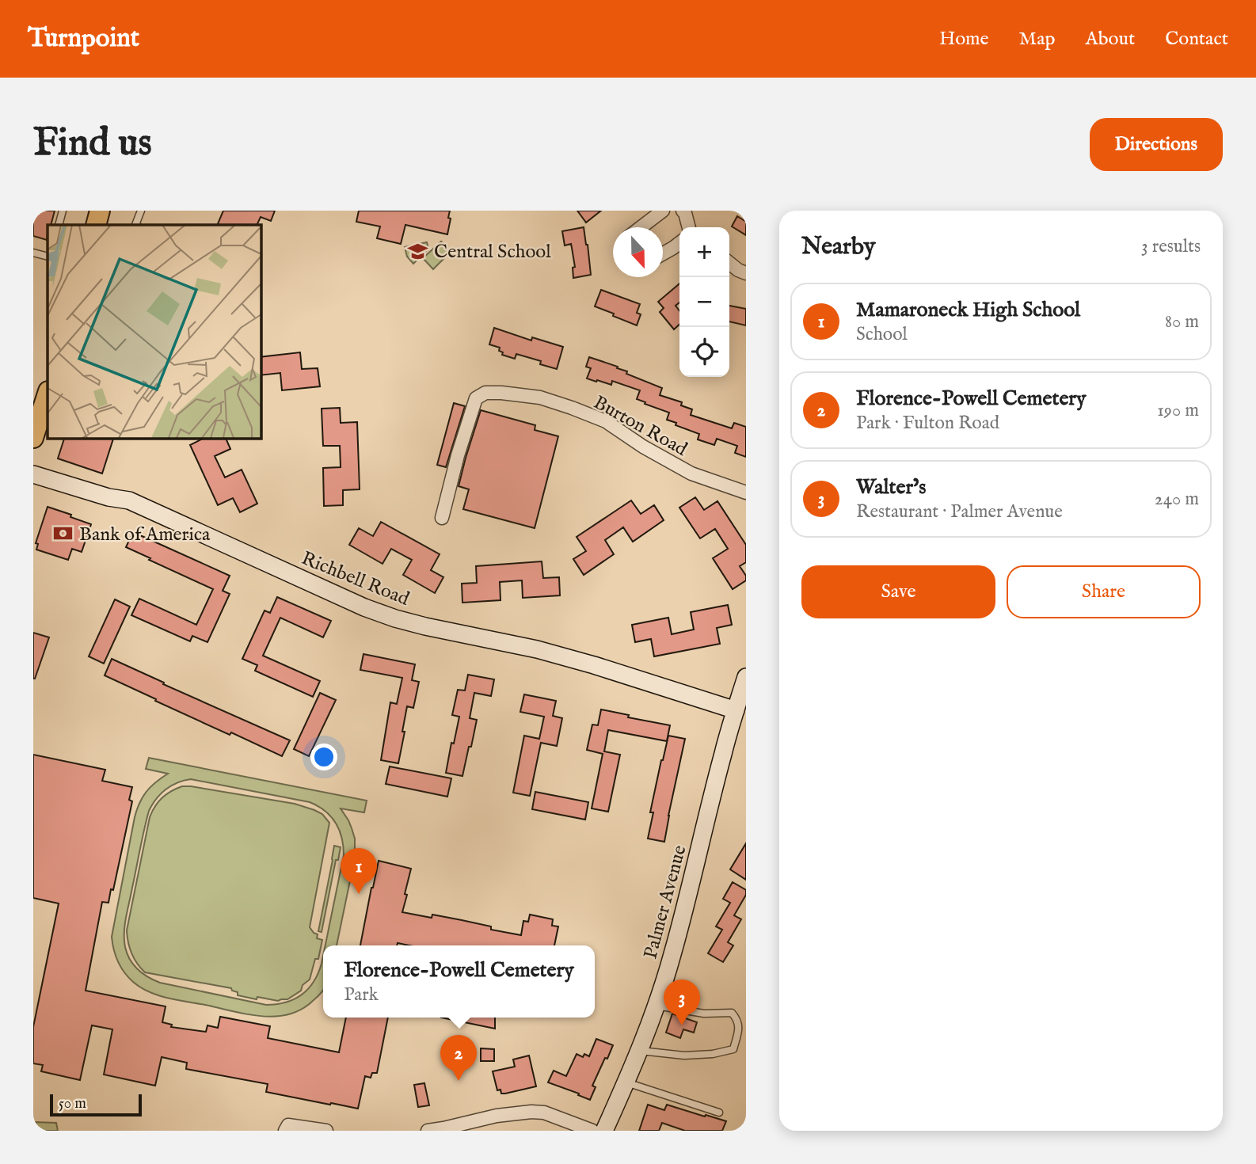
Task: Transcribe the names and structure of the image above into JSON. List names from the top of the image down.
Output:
{
  "streets": {
    "street": ["Burton Road", "Richbell Road", "Palmer Avenue"]
  },
  "crossings": [
    ["Richbell Road", "Palmer Avenue"]
  ],
  "places": {
    "school or university": ["Central School"],
    "bank": ["Bank of America"]
  },
  "scale_bar": "50 m",
  "north": "bottom",
  "page": {
    "header": "Turnpoint",
    "nav": [
      "Home",
      "Map",
      "About",
      "Contact"
    ],
    "buttons": [
      "Directions",
      ["Save", "Share"]
    ],
    "title": "Find us",
    "heading": ["Nearby", "3 results"],
    "map_buttons": ["+", "−"],
    "list": [
      {
        "mark": "1",
        "name": "Mamaroneck High School",
        "note": "School",
        "value": "80 m"
      },
      {
        "mark": "2",
        "name": "Florence-Powell Cemetery",
        "note": "Park · Fulton Road",
        "value": "190 m"
      },
      {
        "mark": "3",
        "name": "Walter’s",
        "note": "Restaurant · Palmer Avenue",
        "value": "240 m"
      }
    ],
    "pins": ["1", "3", "2"],
    "popup": ["Florence-Powell Cemetery", "Park"],
    "scale": "50 m"
  }
}
